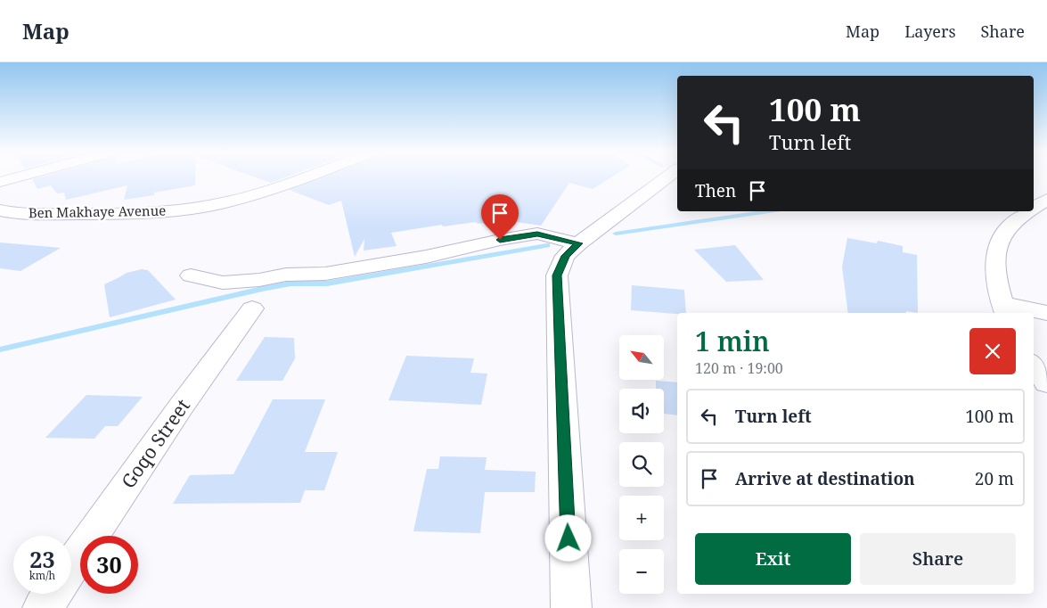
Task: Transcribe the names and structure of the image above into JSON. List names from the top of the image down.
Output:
{
  "streets": {
    "street": ["Ben Makhaye Avenue", "Goqo Street"]
  },
  "north": "top left",
  "page": {
    "header": "Map",
    "nav": ["Map", "Layers", "Share"],
    "turn": ["100 m", "Turn left"],
    "then": "Then",
    "heading": ["1 min", "120 m · 19:00"],
    "map_buttons": ["+", "−"],
    "list": [
      {
        "name": "Turn left",
        "value": "100 m"
      },
      {
        "name": "Arrive at destination",
        "value": "20 m"
      }
    ],
    "buttons": ["Exit", "Share"],
    "speed": "23 km/h",
    "limit": "30"
  }
}
